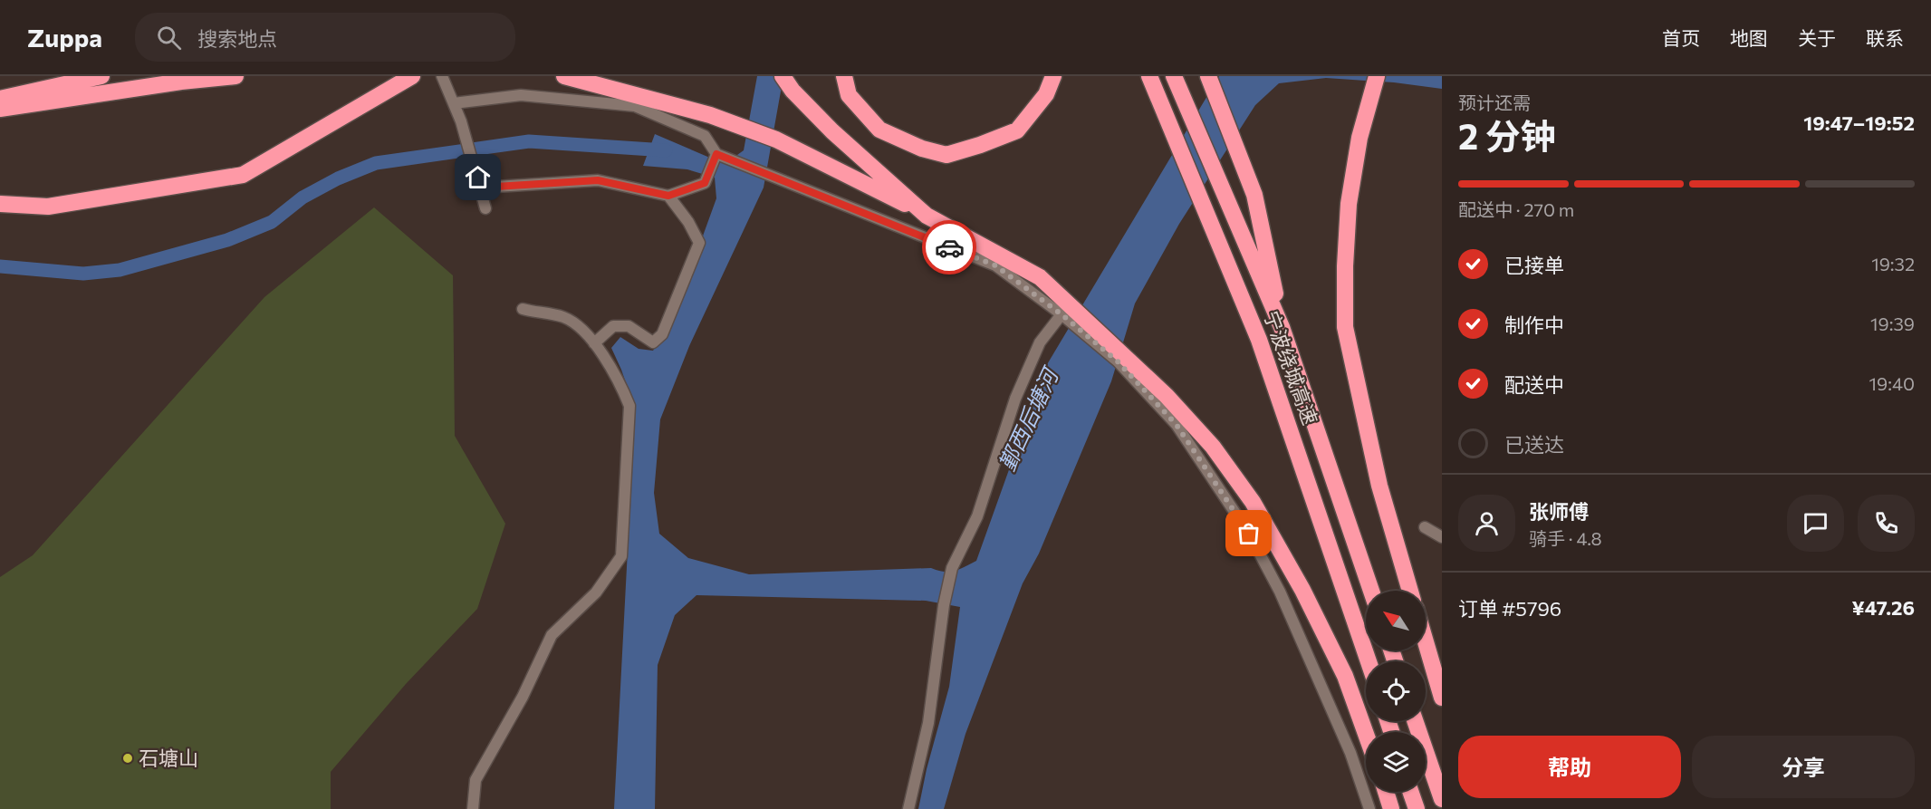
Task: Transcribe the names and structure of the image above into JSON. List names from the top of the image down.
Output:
{
  "streets": {
    "highway": ["宁波绕城高速"]
  },
  "water": ["鄞西后塘河"],
  "places": ["石塘山"],
  "north": "top left",
  "page": {
    "header": "Zuppa",
    "search": "搜索地点",
    "nav": [
      "首页",
      "地图",
      "关于",
      "联系"
    ],
    "heading": ["2 分钟", "预计还需", "19:47–19:52"],
    "panel": [
      "张师傅",
      "骑手 · 4.8",
      "订单 #5796",
      "¥47.26"
    ],
    "bar": "配送中 · 270 m",
    "list": [
      ["已接单", "19:32"],
      ["制作中", "19:39"],
      ["配送中", "19:40"],
      "已送达"
    ],
    "buttons": ["帮助", "分享"]
  }
}
